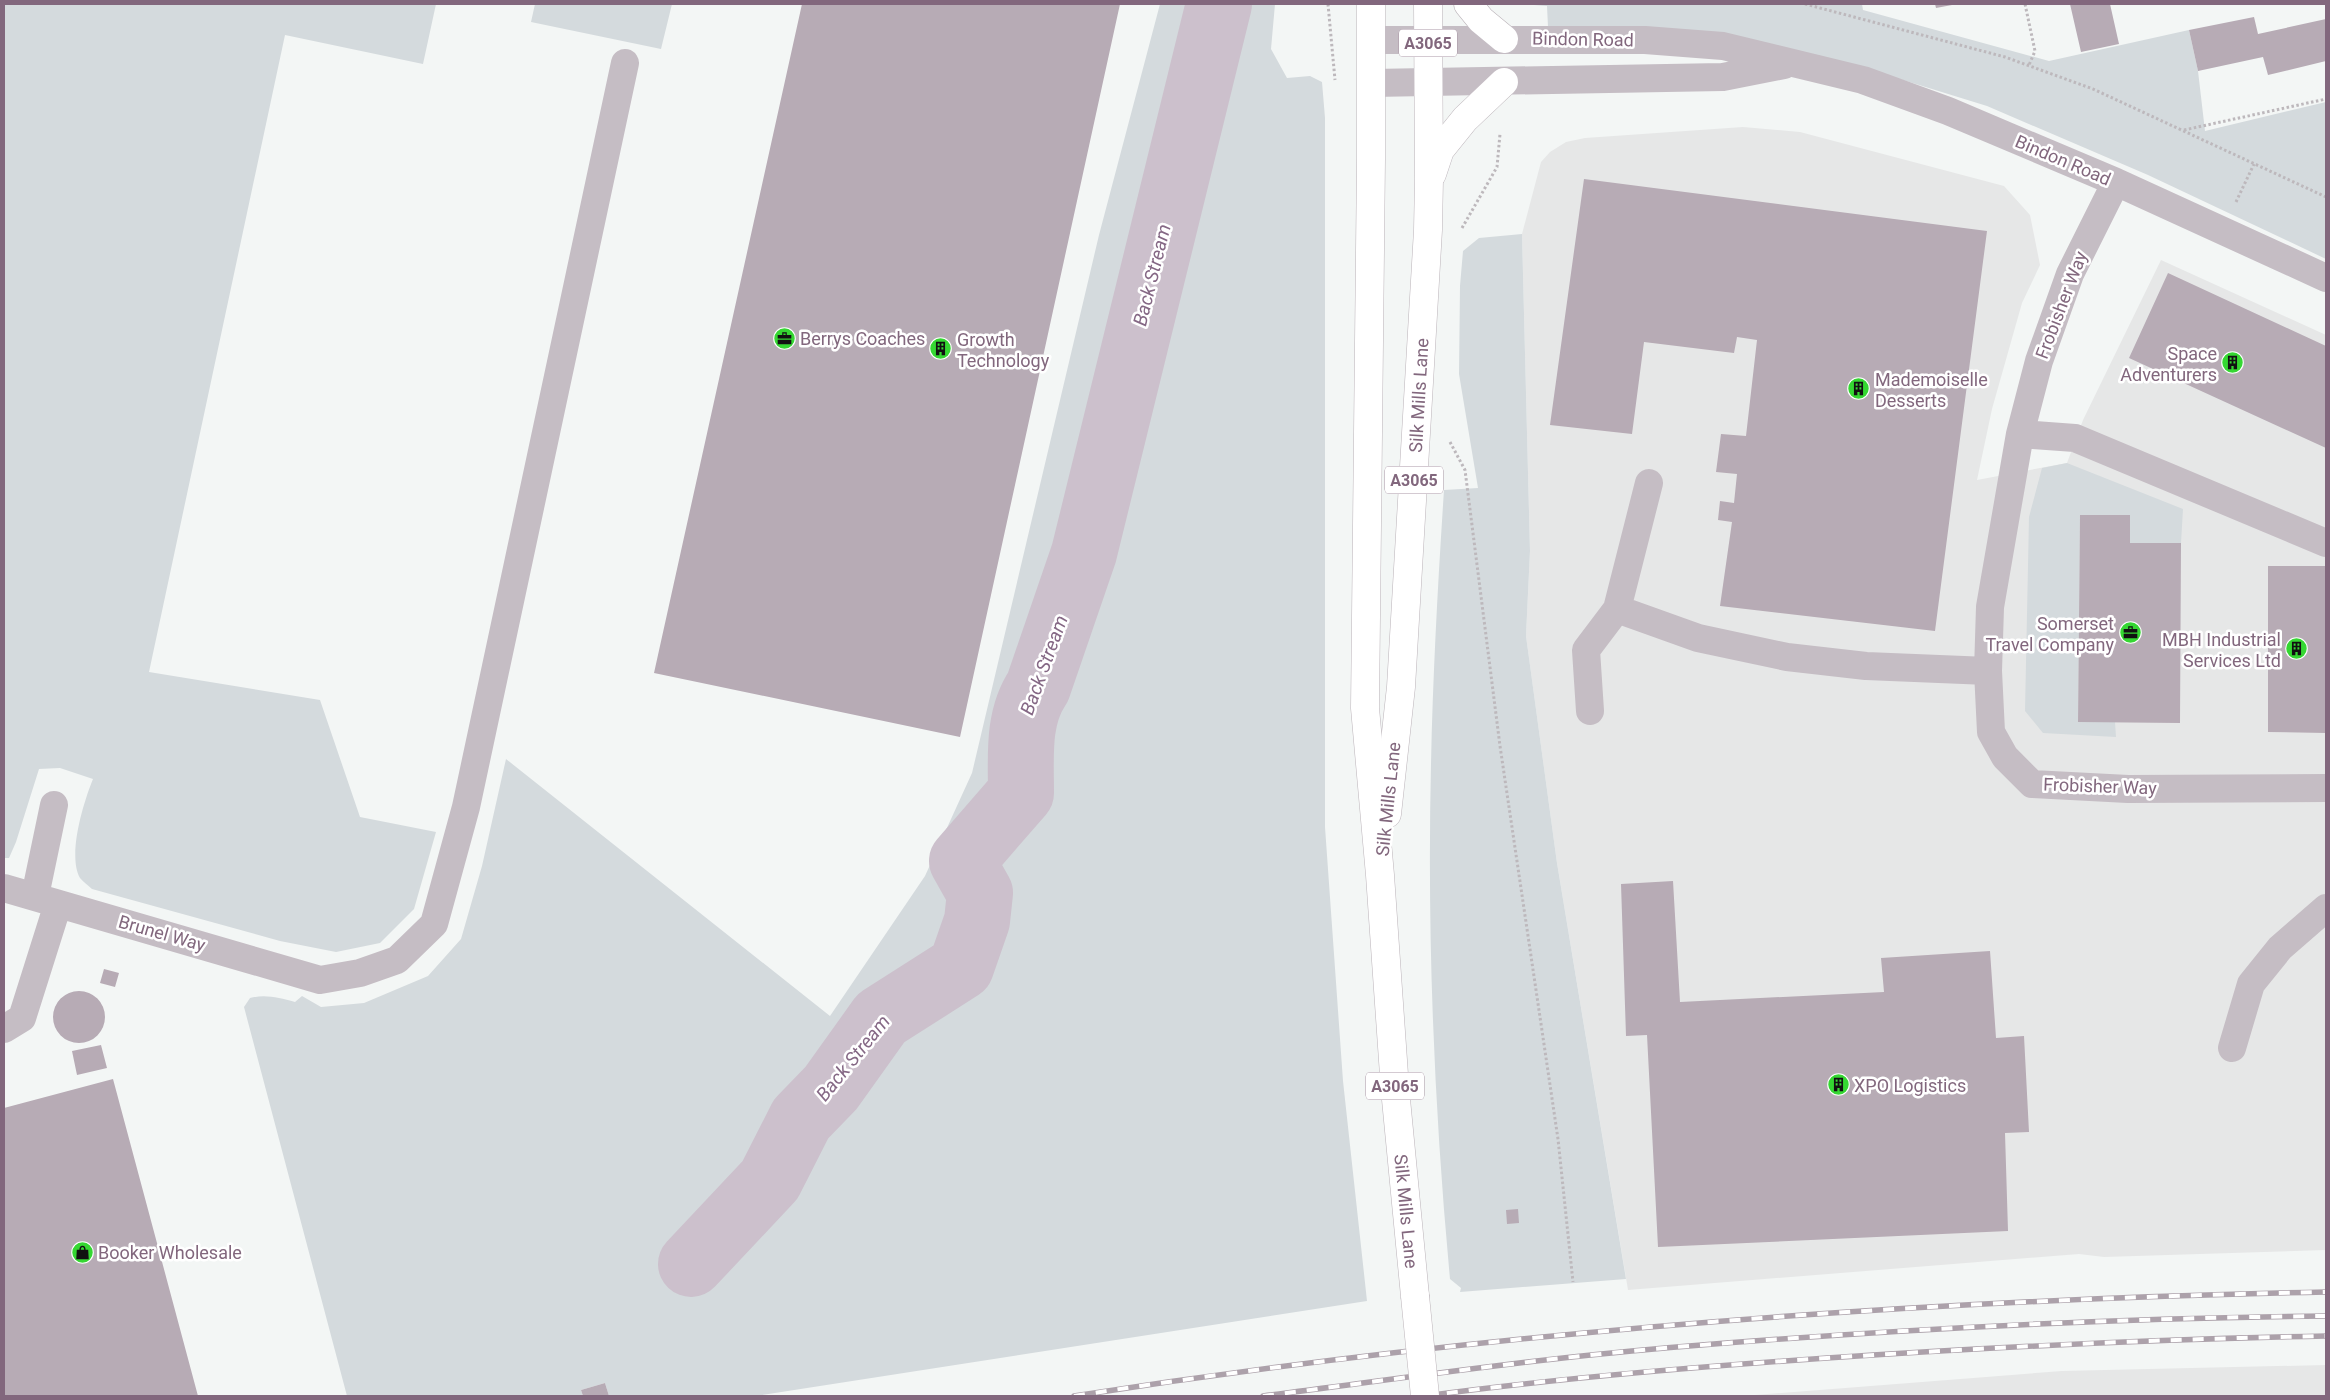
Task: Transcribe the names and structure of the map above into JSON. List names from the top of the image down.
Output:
{
  "streets": {
    "main road": ["A3065", "Silk Mills Lane"],
    "street": ["Bindon Road", "Frobisher Way", "Brunel Way"]
  },
  "crossings": [
    ["Bindon Road", "Frobisher Way"],
    ["Bindon Road", "Silk Mills Lane"]
  ],
  "water": ["Back Stream"],
  "places": {
    "office": ["Berrys Coaches", "Somerset Travel Company"],
    "building": [
      "Growth Technology",
      "Space Adventurers",
      "Mademoiselle Desserts",
      "MBH Industrial Services Ltd",
      "XPO Logistics"
    ],
    "shop": ["Booker Wholesale"]
  }
}
